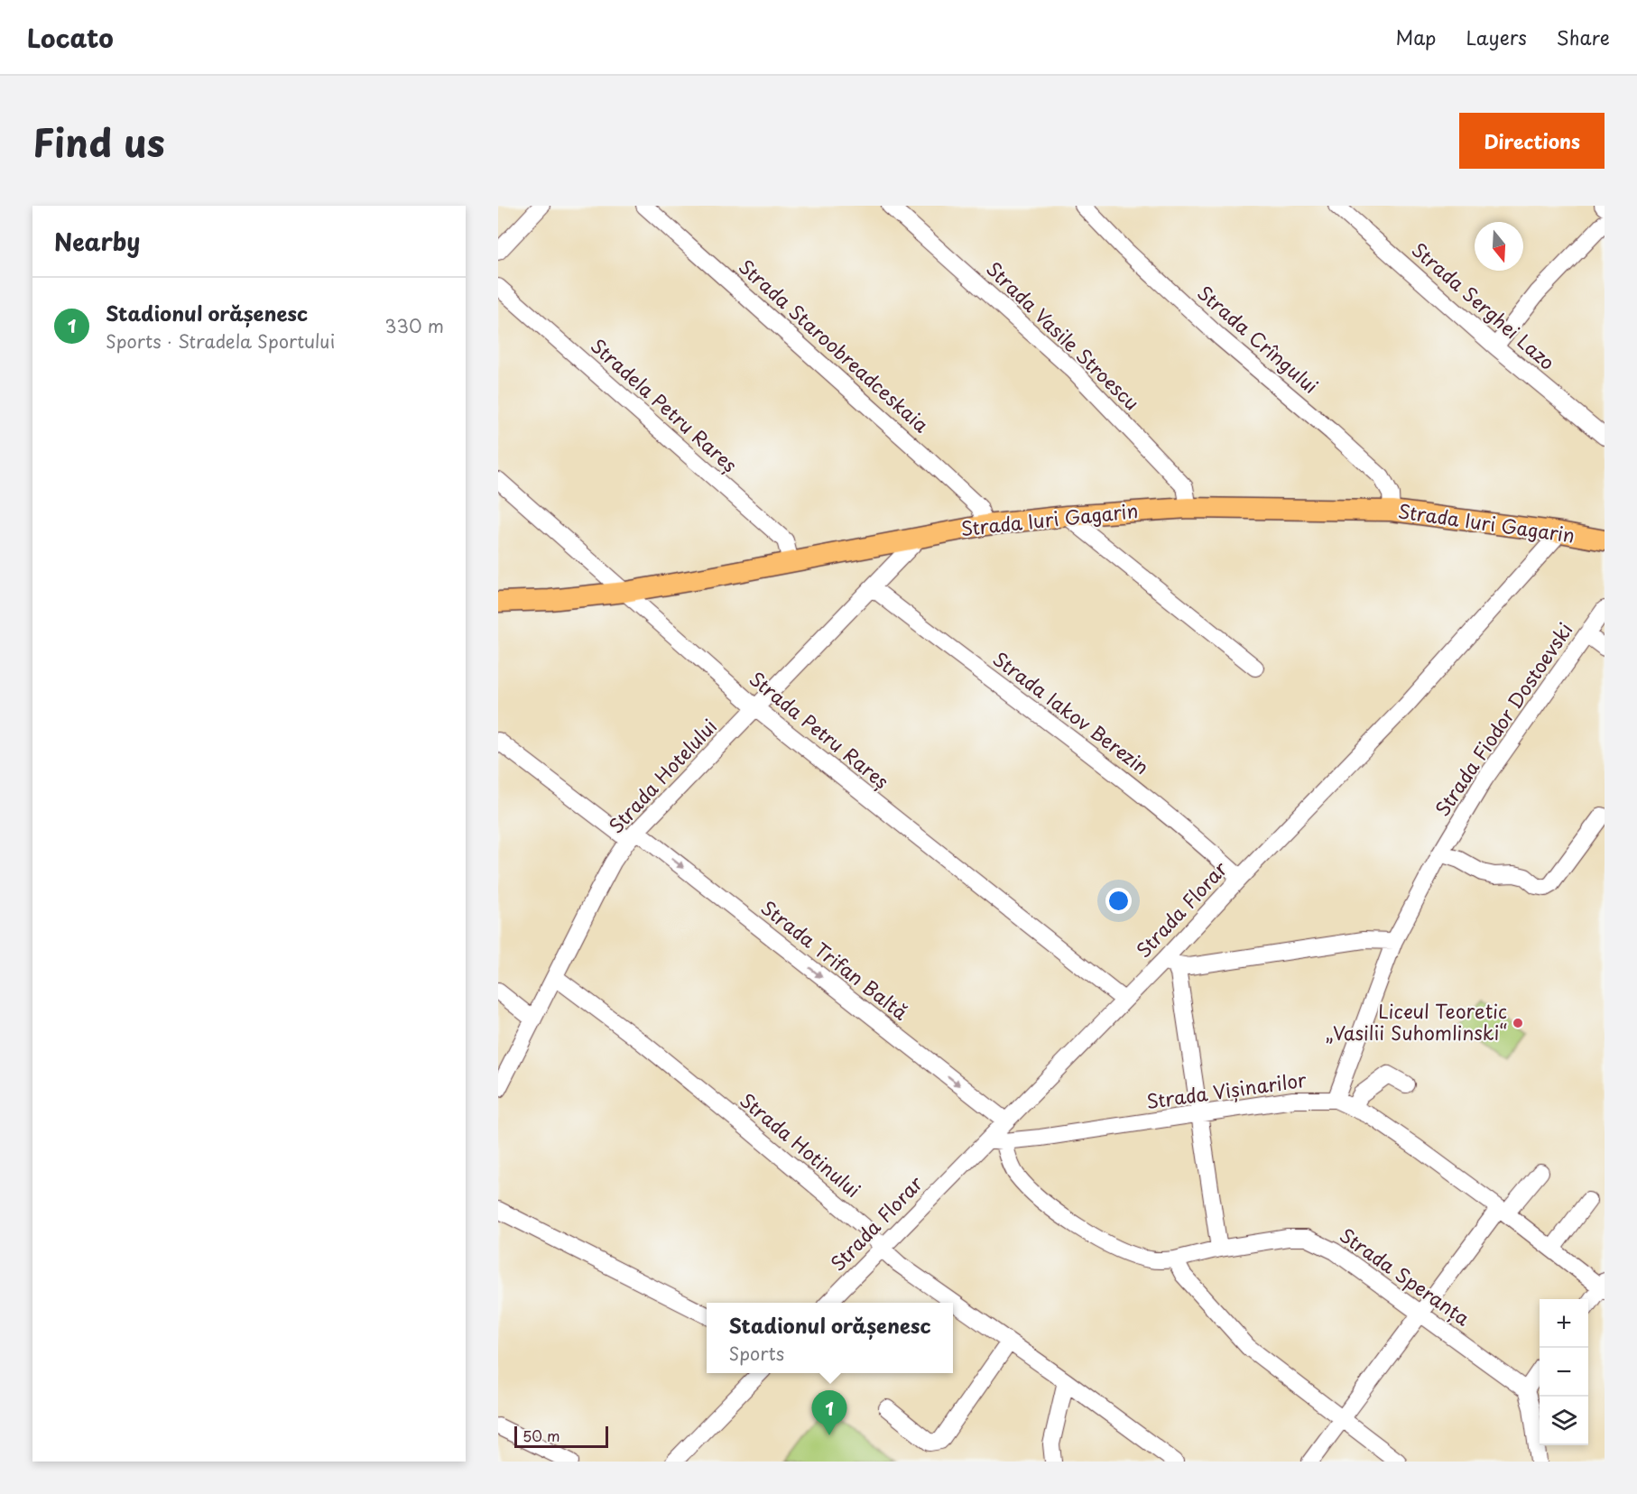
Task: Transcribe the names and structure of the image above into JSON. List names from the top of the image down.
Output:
{
  "streets": {
    "main road": ["Strada Iuri Gagarin"],
    "street": [
      "Strada Serghei Lazo",
      "Strada Vasile Stroescu",
      "Strada Crîngului",
      "Strada Staroobreadceskaia",
      "Stradela Petru Rareș",
      "Strada Iakov Berezin",
      "Strada Fiodor Dostoevski",
      "Strada Petru Rareș",
      "Strada Hotelului",
      "Strada Florar",
      "Strada Trifan Baltă",
      "Strada Vișinarilor",
      "Strada Hotinului",
      "Strada Speranța"
    ]
  },
  "crossings": [
    ["Strada Vasile Stroescu", "Strada Iuri Gagarin"],
    ["Strada Crîngului", "Strada Iuri Gagarin"],
    ["Strada Staroobreadceskaia", "Strada Iuri Gagarin"],
    ["Stradela Petru Rareș", "Strada Iuri Gagarin"],
    ["Strada Iuri Gagarin", "Strada Petru Rareș"],
    ["Strada Iuri Gagarin", "Strada Hotelului"],
    ["Strada Iuri Gagarin", "Strada Florar"],
    ["Strada Iakov Berezin", "Strada Hotelului"],
    ["Strada Iakov Berezin", "Strada Florar"],
    ["Strada Fiodor Dostoevski", "Strada Vișinarilor"],
    ["Strada Petru Rareș", "Strada Hotelului"],
    ["Strada Petru Rareș", "Strada Florar"],
    ["Strada Hotelului", "Strada Trifan Baltă"],
    ["Strada Hotelului", "Strada Hotinului"],
    ["Strada Florar", "Strada Trifan Baltă"],
    ["Strada Florar", "Strada Vișinarilor"],
    ["Strada Florar", "Strada Hotinului"],
    ["Strada Florar", "Strada Speranța"],
    ["Strada Vișinarilor", "Strada Speranța"]
  ],
  "one_way": ["Strada Trifan Baltă"],
  "places": ["Liceul Teoretic „Vasilii Suhomlinski“"],
  "scale_bar": "50 m",
  "north": "bottom",
  "page": {
    "header": "Locato",
    "nav": ["Map", "Layers", "Share"],
    "title": "Find us",
    "buttons": "Directions",
    "heading": "Nearby",
    "list": [
      {
        "mark": "1",
        "name": "Stadionul orășenesc",
        "note": "Sports · Stradela Sportului",
        "value": "330 m"
      }
    ],
    "map_buttons": ["+", "−"],
    "popup": ["Stadionul orășenesc", "Sports"],
    "pins": "1",
    "scale": "50 m"
  }
}
